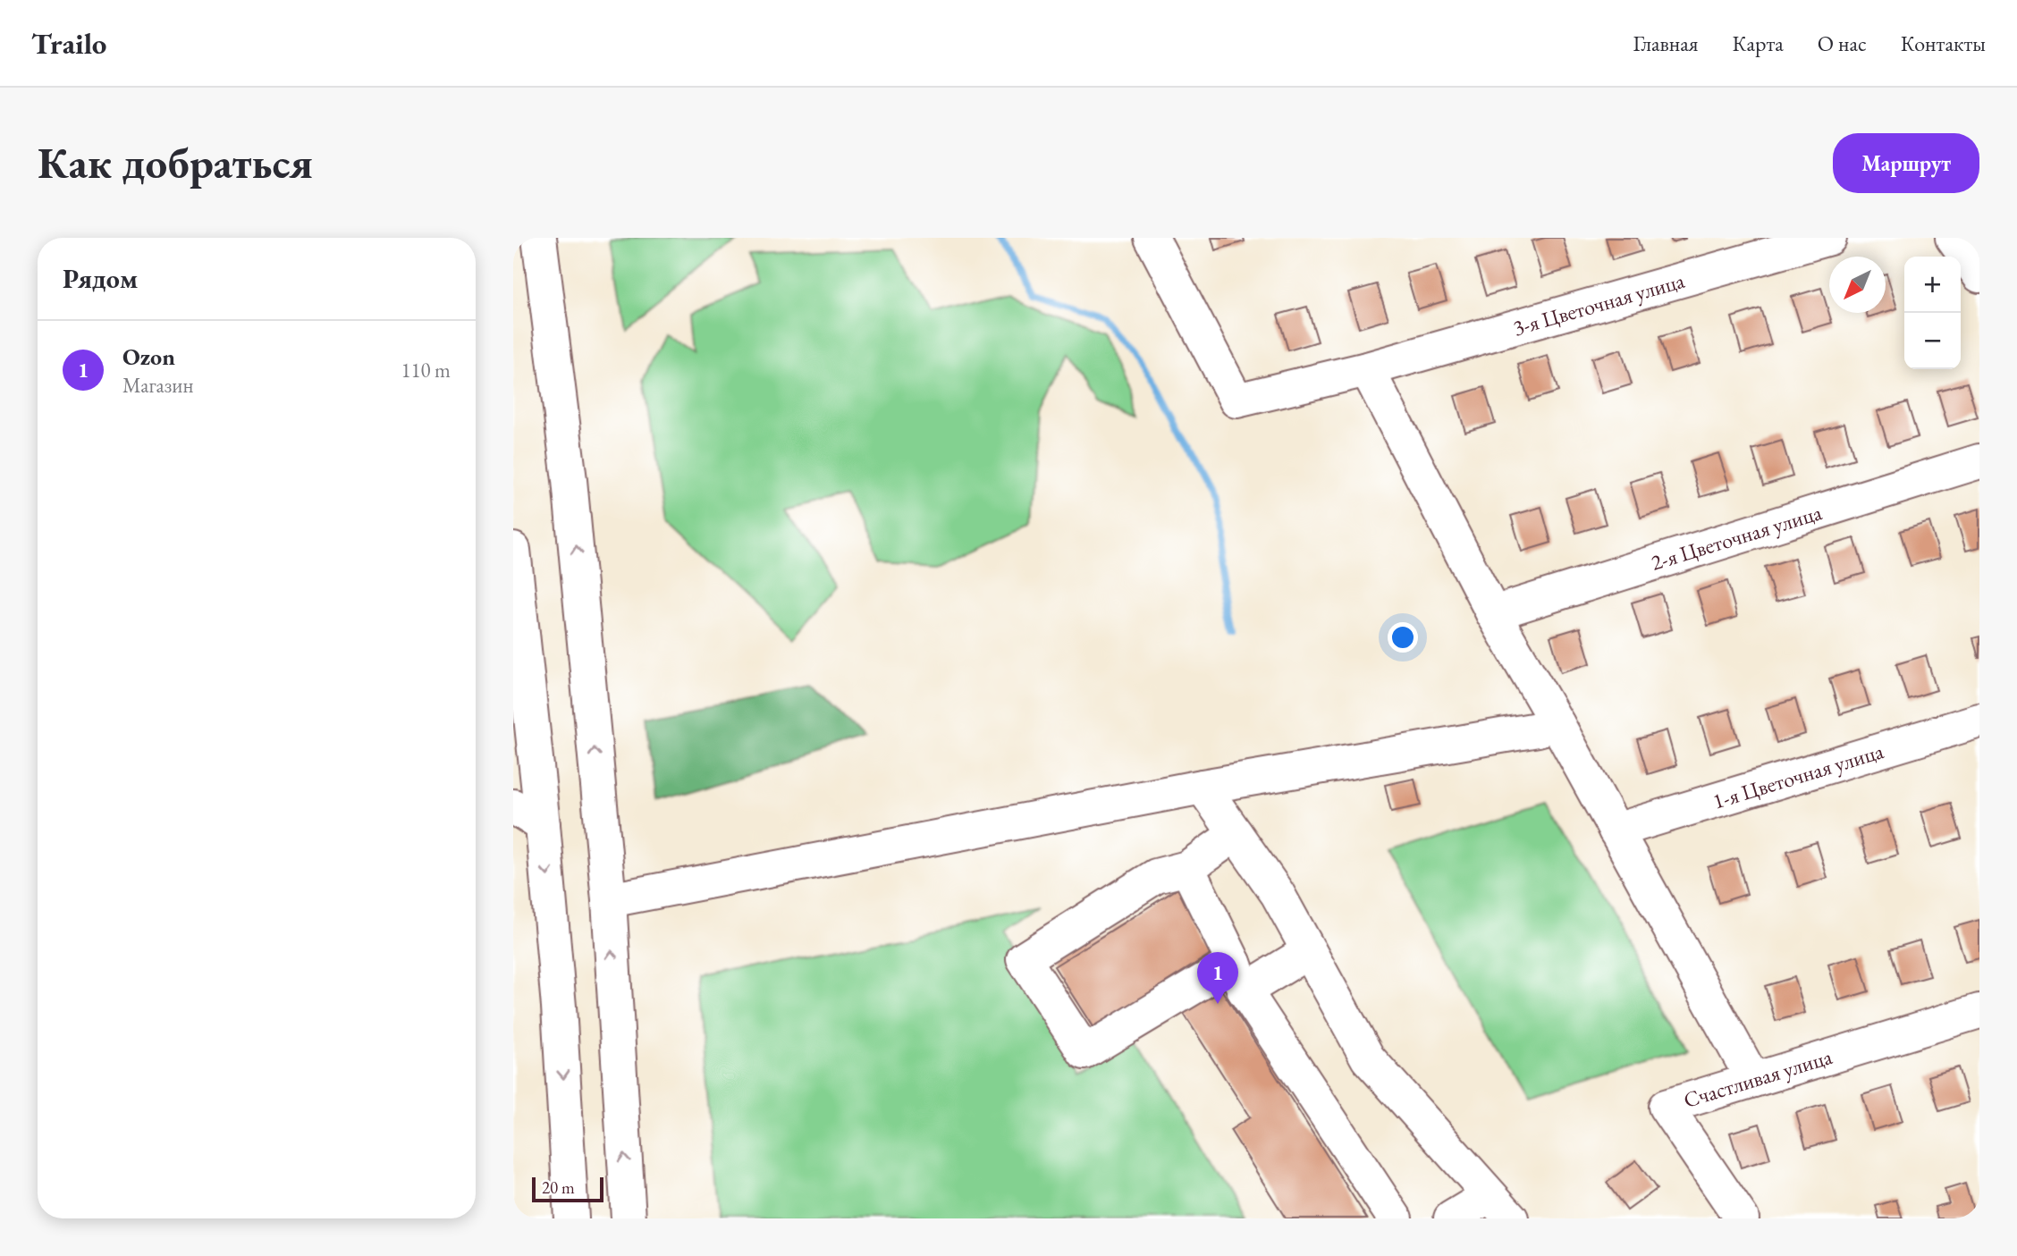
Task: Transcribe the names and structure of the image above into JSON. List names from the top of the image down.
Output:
{
  "streets": {
    "street": [
      "3-я Цветочная улица",
      "2-я Цветочная улица",
      "1-я Цветочная улица",
      "Счастливая улица"
    ]
  },
  "scale_bar": "20 m",
  "north": "bottom left",
  "page": {
    "header": "Trailo",
    "nav": [
      "Главная",
      "Карта",
      "О нас",
      "Контакты"
    ],
    "buttons": "Маршрут",
    "title": "Как добраться",
    "heading": "Рядом",
    "map_buttons": ["+", "−"],
    "list": [
      {
        "mark": "1",
        "name": "Ozon",
        "note": "Магазин",
        "value": "110 m"
      }
    ],
    "pins": "1",
    "scale": "20 m"
  }
}
